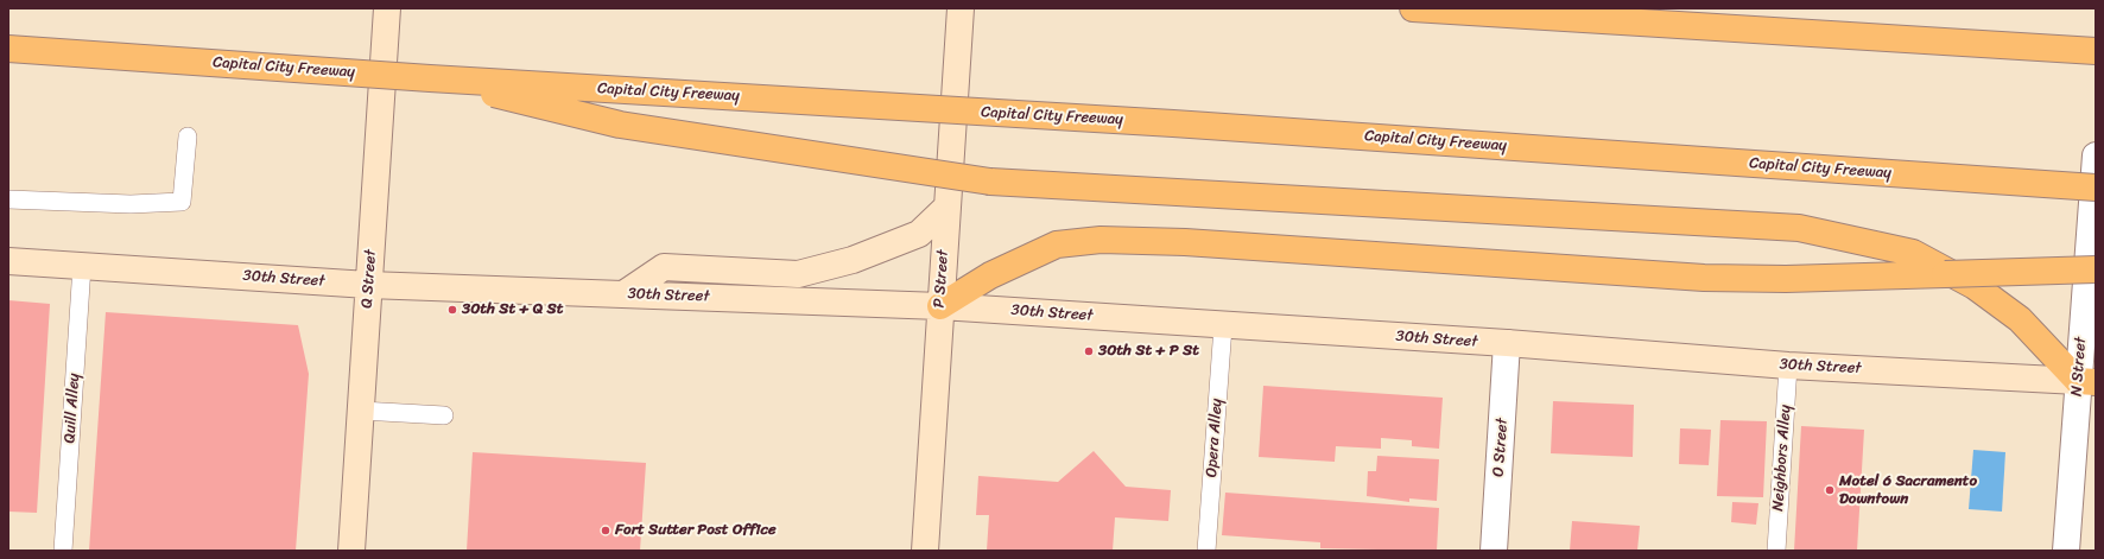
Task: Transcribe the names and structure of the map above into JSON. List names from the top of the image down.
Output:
{
  "streets": {
    "highway": ["Capital City Freeway"],
    "main road": ["30th Street", "Q Street", "P Street"],
    "street": ["N Street", "O Street"],
    "lane": ["Quill Alley", "Opera Alley", "Neighbors Alley"]
  },
  "crossings": [
    ["30th Street", "Q Street"],
    ["30th Street", "P Street"],
    ["30th Street", "N Street"],
    ["30th Street", "Quill Alley"],
    ["30th Street", "Opera Alley"],
    ["30th Street", "O Street"],
    ["30th Street", "Neighbors Alley"]
  ],
  "places": [
    "30th St + Q St",
    "30th St + P St",
    "Motel 6 Sacramento Downtown",
    "Fort Sutter Post Office"
  ]
}
